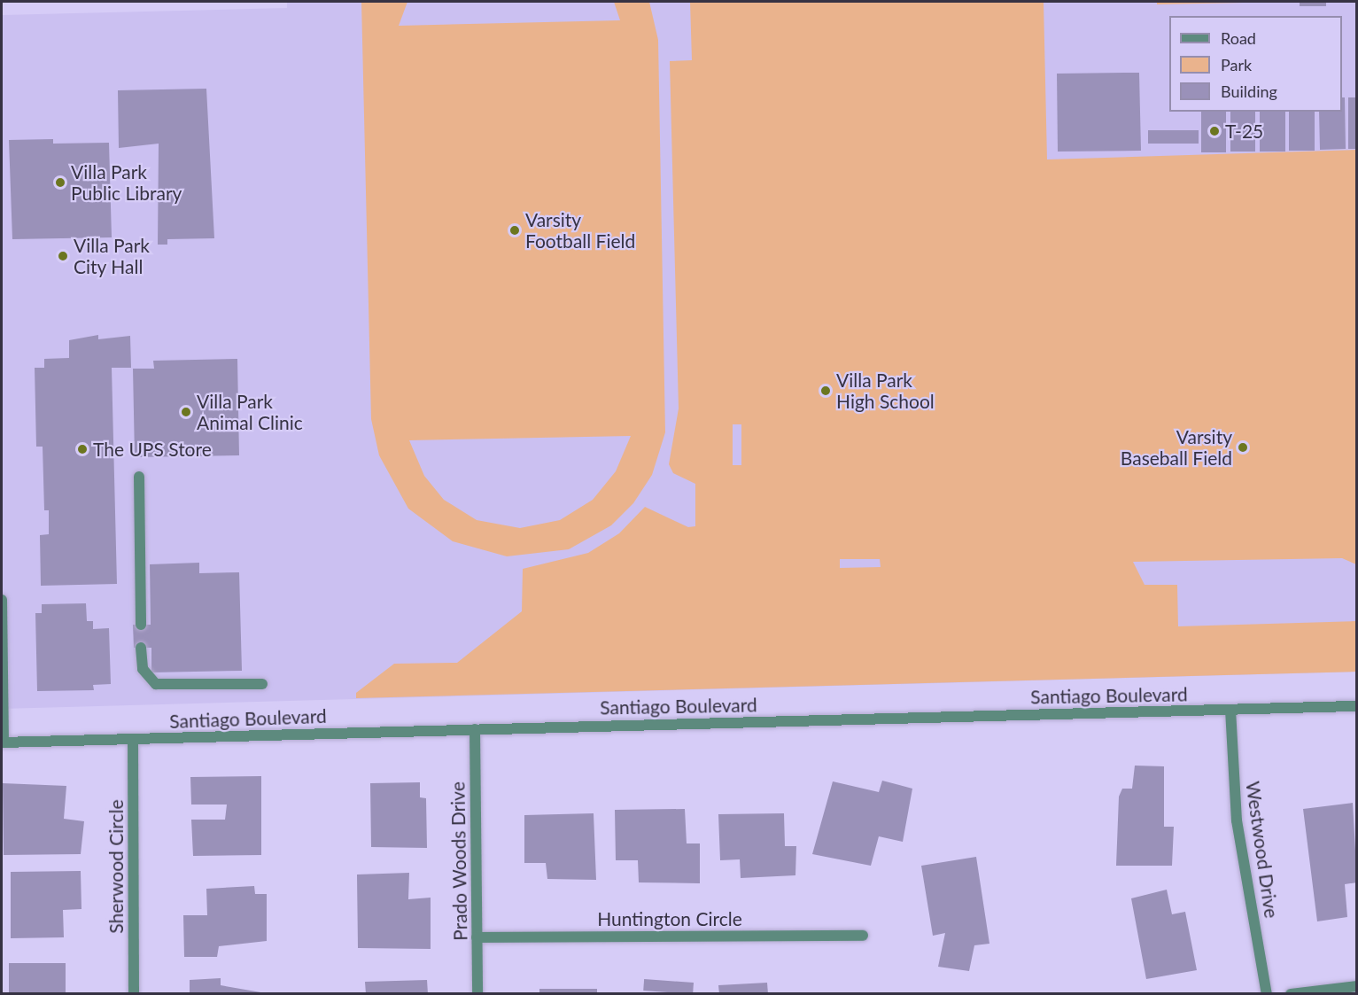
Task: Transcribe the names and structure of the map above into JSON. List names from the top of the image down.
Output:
{
  "streets": {
    "street": [
      "Santiago Boulevard",
      "Westwood Drive",
      "Prado Woods Drive",
      "Sherwood Circle",
      "Huntington Circle"
    ]
  },
  "crossings": [
    ["Santiago Boulevard", "Westwood Drive"],
    ["Santiago Boulevard", "Prado Woods Drive"],
    ["Santiago Boulevard", "Sherwood Circle"],
    ["Prado Woods Drive", "Huntington Circle"]
  ],
  "places": [
    "T-25",
    "Villa Park Public Library",
    "Varsity Football Field",
    "Villa Park City Hall",
    "Villa Park High School",
    "Villa Park Animal Clinic",
    "Varsity Baseball Field",
    "The UPS Store"
  ],
  "legend": ["Road", "Park", "Building"]
}
